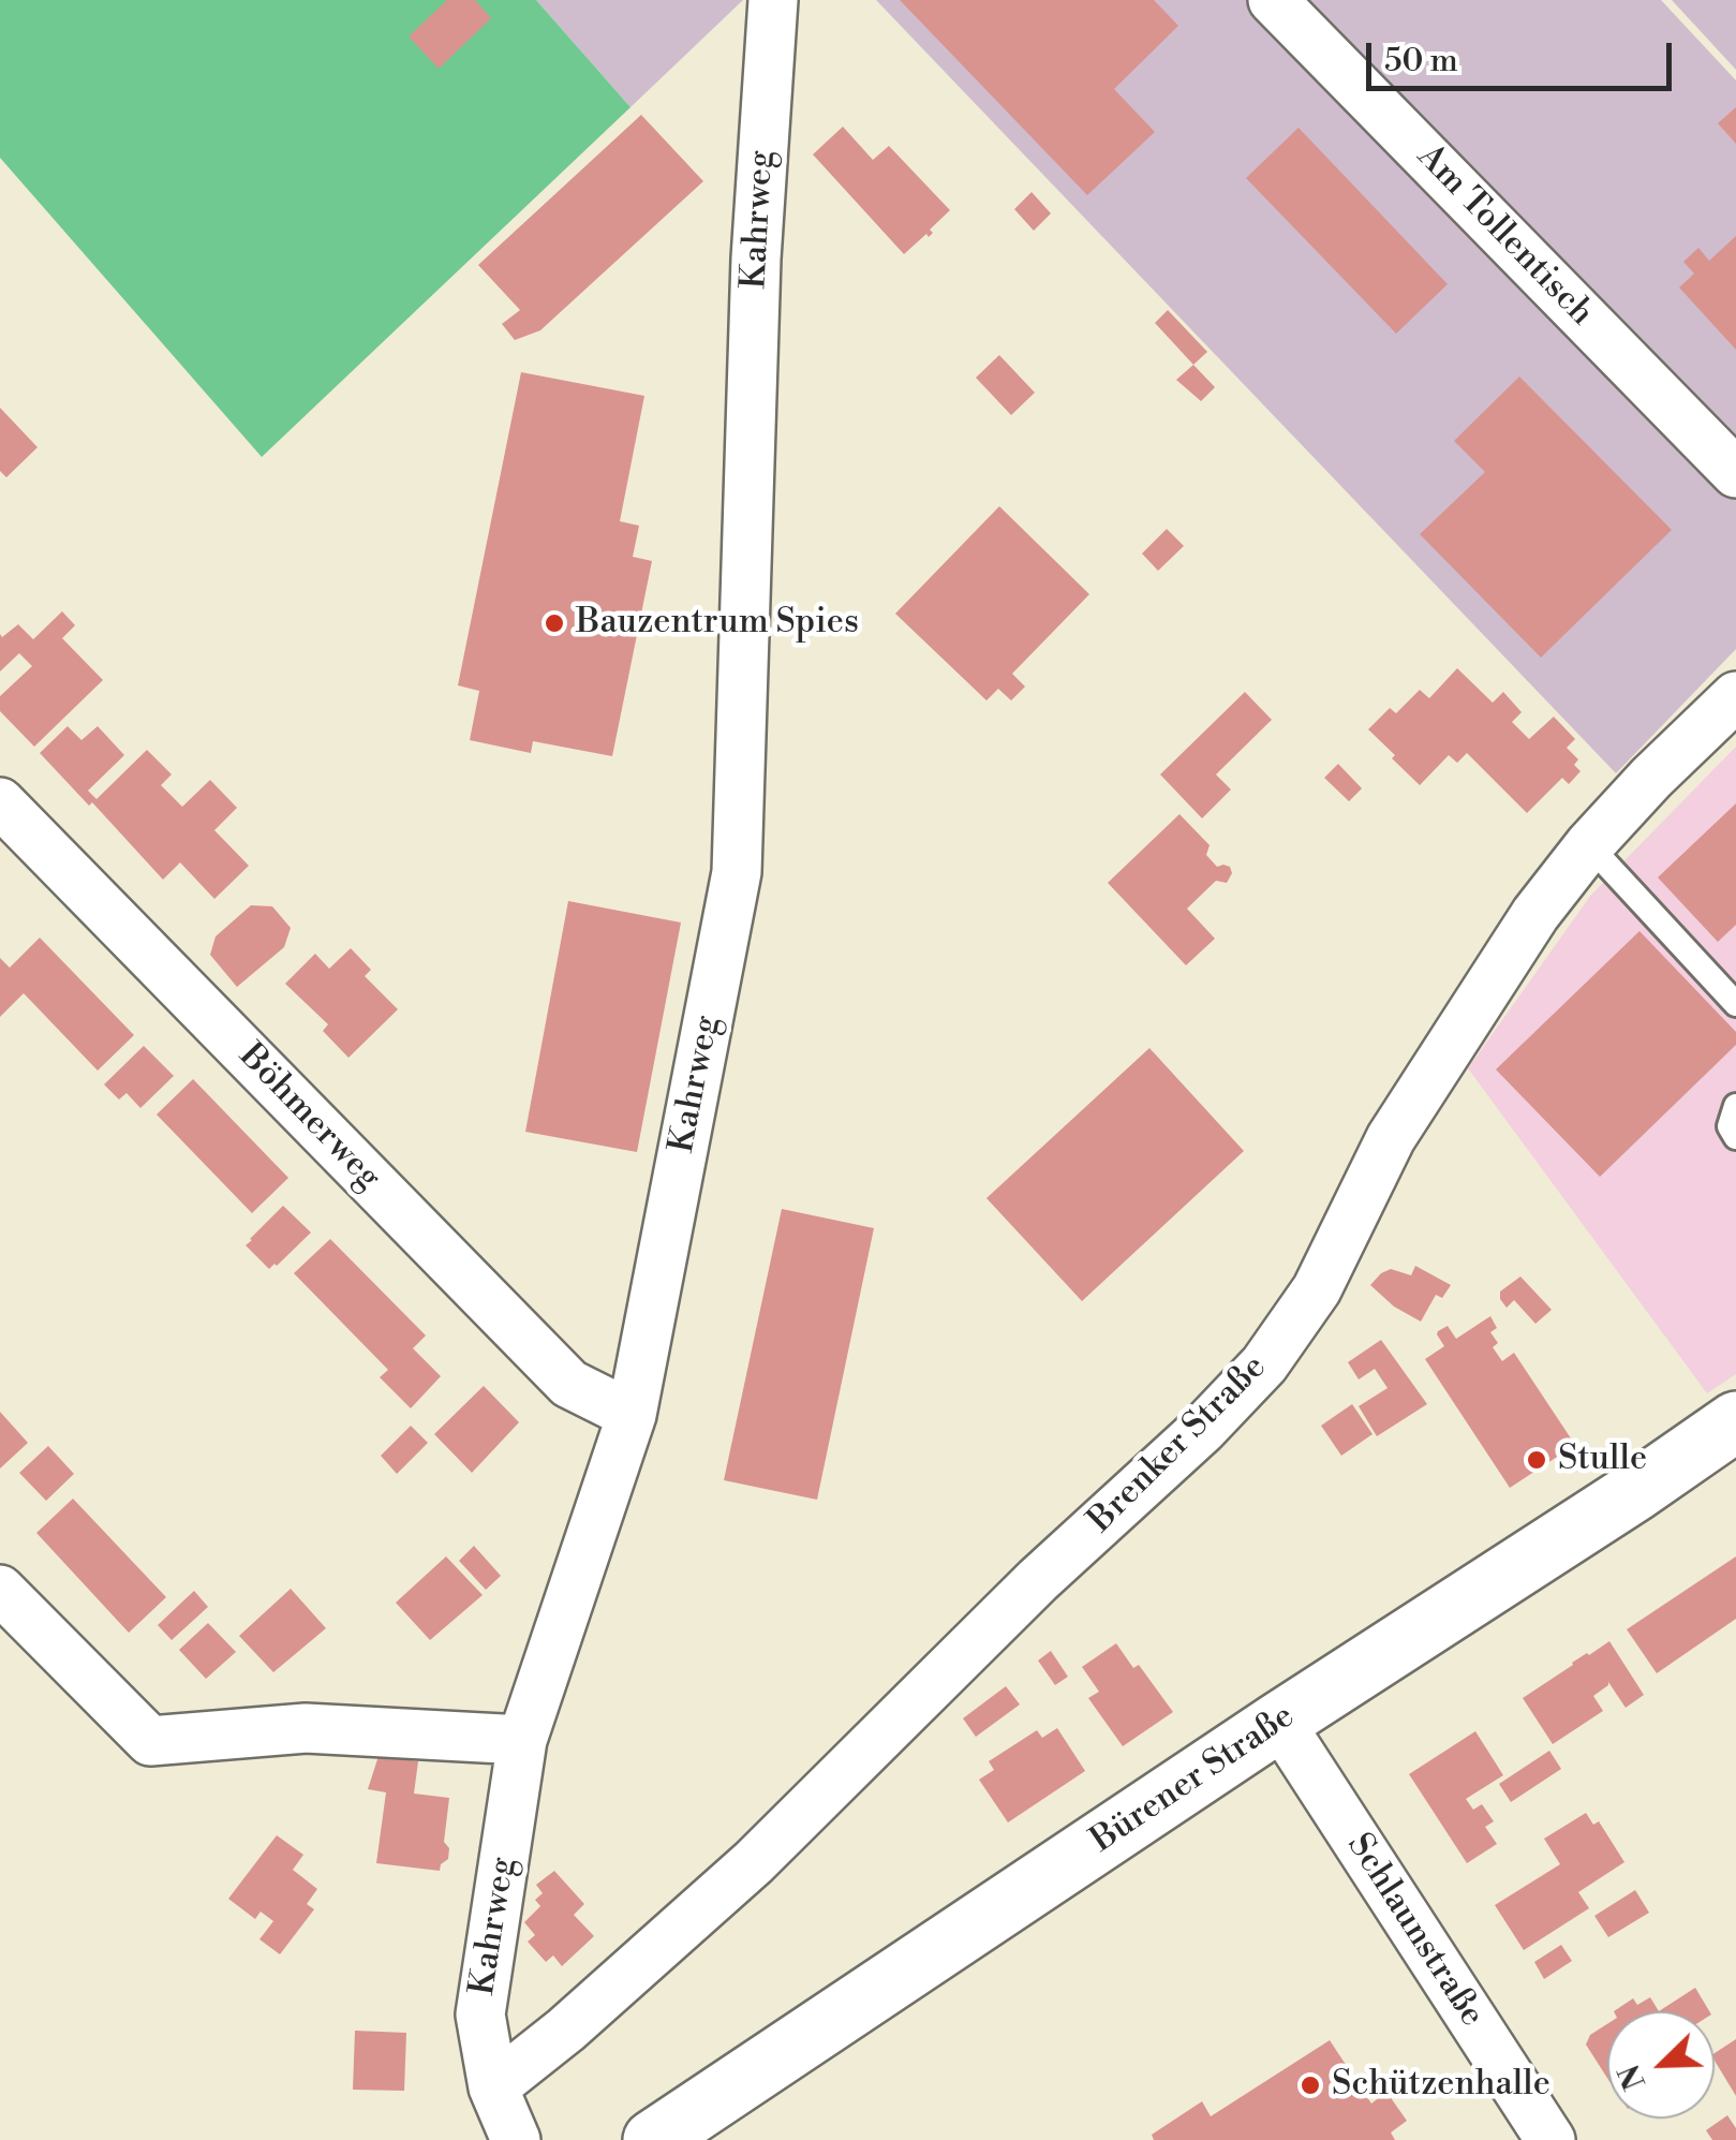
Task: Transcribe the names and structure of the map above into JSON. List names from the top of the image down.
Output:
{
  "streets": {
    "main road": ["Bürener Straße"],
    "street": [
      "Kahrweg",
      "Am Tollentisch",
      "Böhmerweg",
      "Brenker Straße",
      "Schlaunstraße"
    ]
  },
  "crossings": [
    ["Kahrweg", "Böhmerweg"],
    ["Kahrweg", "Brenker Straße"],
    ["Bürener Straße", "Schlaunstraße"]
  ],
  "places": ["Bauzentrum Spies", "Stulle", "Schützenhalle"],
  "scale_bar": "50 m",
  "north": "bottom left"
}
